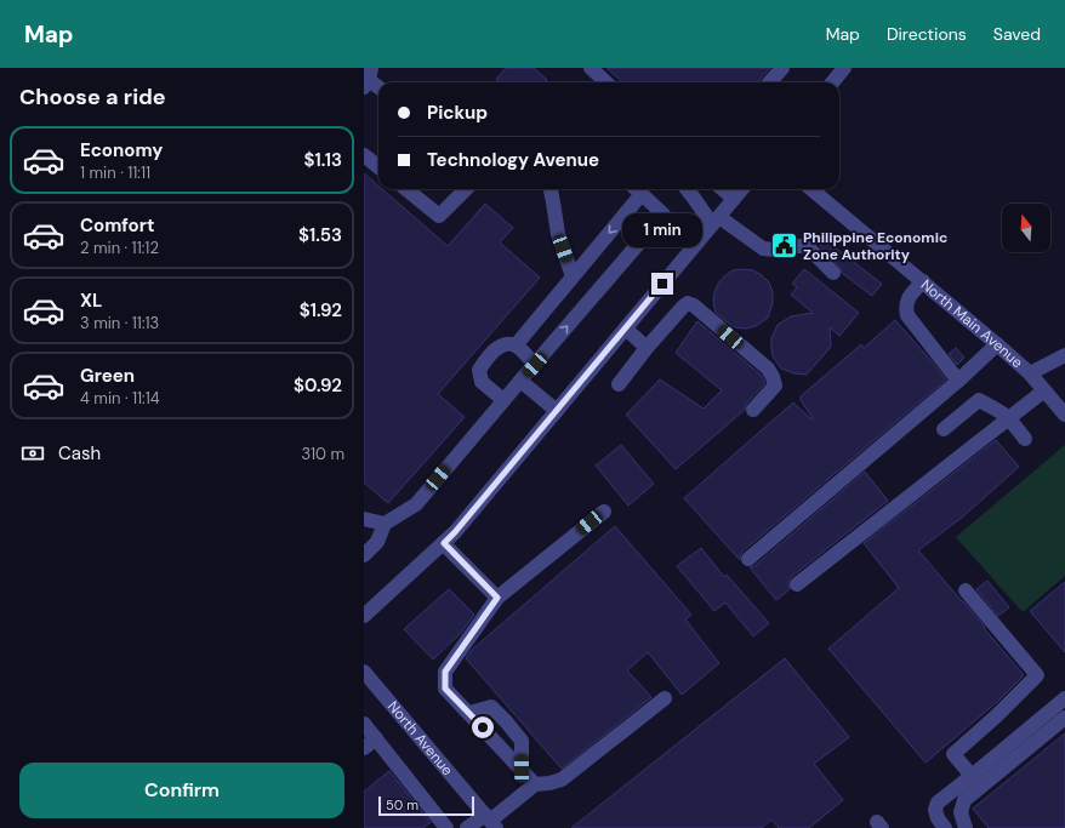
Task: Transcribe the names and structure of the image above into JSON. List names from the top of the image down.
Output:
{
  "streets": {
    "street": ["North Main Avenue", "North Avenue"]
  },
  "places": {
    "public building": ["Philippine Economic Zone Authority"]
  },
  "scale_bar": "50 m",
  "north": "top",
  "page": {
    "header": "Map",
    "nav": ["Map", "Directions", "Saved"],
    "heading": "Choose a ride",
    "banner": ["Pickup", "Technology Avenue"],
    "list": [
      {
        "name": "Economy",
        "note": "1 min · 11:11",
        "value": "$1.13"
      },
      {
        "name": "Comfort",
        "note": "2 min · 11:12",
        "value": "$1.53"
      },
      {
        "name": "XL",
        "note": "3 min · 11:13",
        "value": "$1.92"
      },
      {
        "name": "Green",
        "note": "4 min · 11:14",
        "value": "$0.92"
      }
    ],
    "bubble": "1 min",
    "pay": ["Cash", "310 m"],
    "buttons": "Confirm",
    "scale": "50 m"
  }
}
